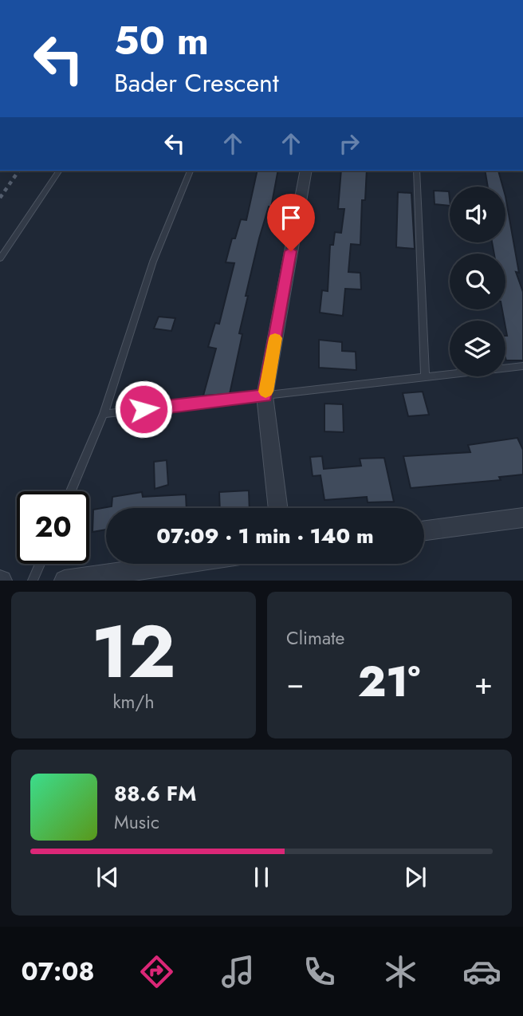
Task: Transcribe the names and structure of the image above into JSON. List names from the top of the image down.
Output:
{
  "page": {
    "turn": ["50 m", "Bader Crescent"],
    "limit": "20",
    "trip": "07:09 · 1 min · 140 m",
    "tile": [
      ["12", "km/h"],
      "Climate"
    ],
    "heat": ["−", "21°", "+"],
    "song": ["88.6 FM", "Music"],
    "tabs": "07:08"
  }
}
